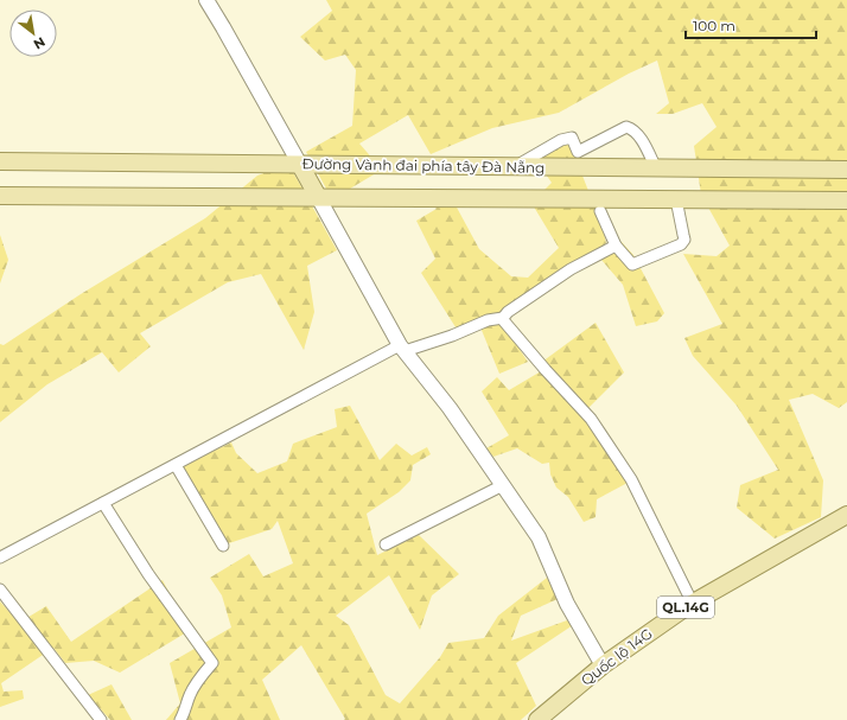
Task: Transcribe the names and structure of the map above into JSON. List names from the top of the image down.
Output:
{
  "streets": {
    "main road": ["Đường Vành đai phía tây Đà Nẵng", "QL.14G", "Quốc lộ 14G"]
  },
  "scale_bar": "100 m",
  "north": "bottom right"
}
